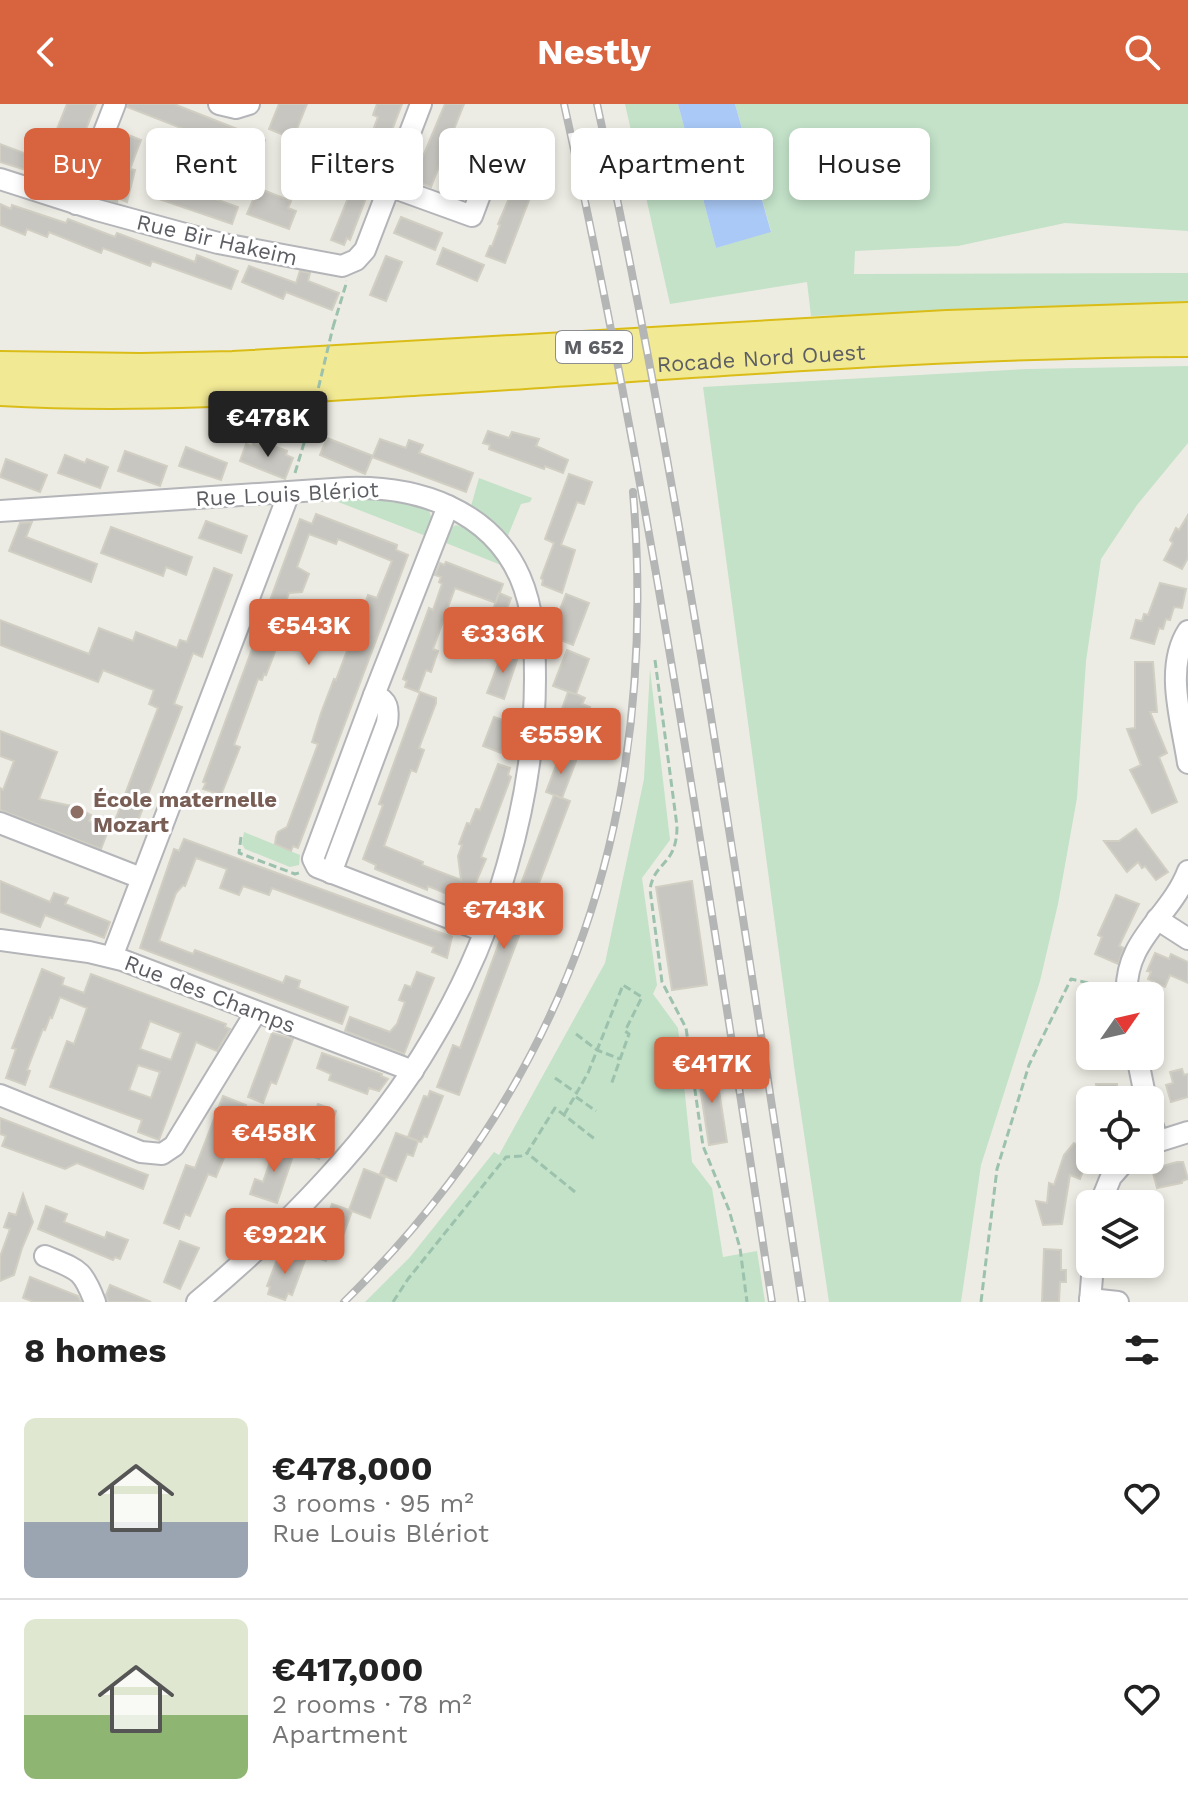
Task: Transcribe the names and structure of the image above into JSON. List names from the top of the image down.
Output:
{
  "streets": {
    "highway": ["M 652", "Rocade Nord Ouest"],
    "street": ["Rue Bir Hakeim", "Rue Louis Blériot", "Rue des Champs"]
  },
  "crossings": [
    ["Rue Louis Blériot", "Rue des Champs"]
  ],
  "places": ["École maternelle Mozart"],
  "north": "top right",
  "page": {
    "header": "Nestly",
    "chip": [
      "Buy",
      "Rent",
      "Filters",
      "New",
      "Apartment",
      "House"
    ],
    "price": [
      "€478K",
      "€543K",
      "€336K",
      "€559K",
      "€743K",
      "€417K",
      "€458K",
      "€922K"
    ],
    "heading": "8 homes",
    "list": [
      {
        "name": "€478,000",
        "note": "3 rooms · 95 m² · Rue Louis Blériot"
      },
      {
        "name": "€417,000",
        "note": "2 rooms · 78 m² · Apartment"
      }
    ]
  }
}
